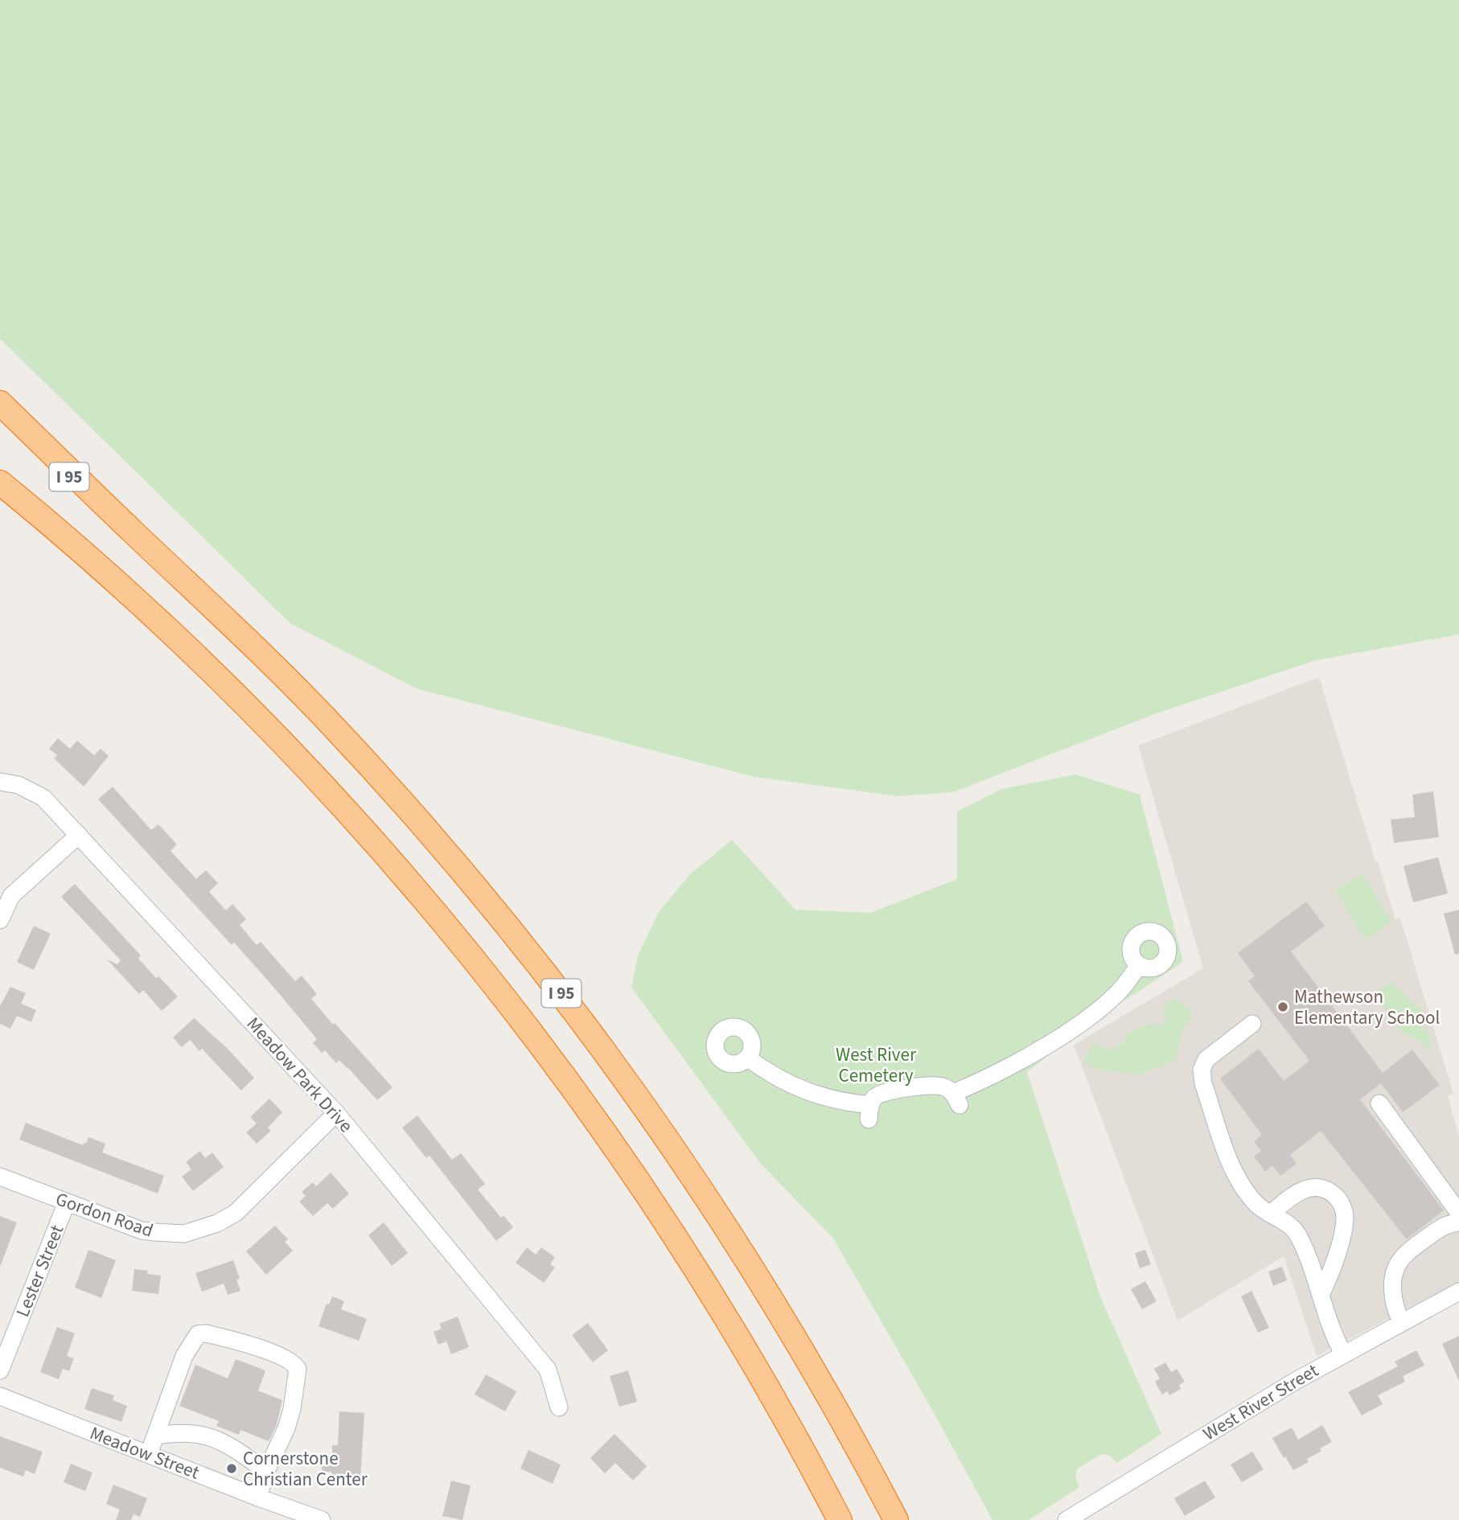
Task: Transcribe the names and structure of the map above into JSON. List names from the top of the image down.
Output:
{
  "streets": {
    "highway": ["I 95"],
    "street": [
      "Meadow Park Drive",
      "Gordon Road",
      "Lester Street",
      "West River Street",
      "Meadow Street"
    ]
  },
  "crossings": [
    ["Meadow Park Drive", "Gordon Road"],
    ["Gordon Road", "Lester Street"]
  ],
  "parks": ["West River Cemetery"],
  "places": ["Mathewson Elementary School", "Cornerstone Christian Center"]
}
